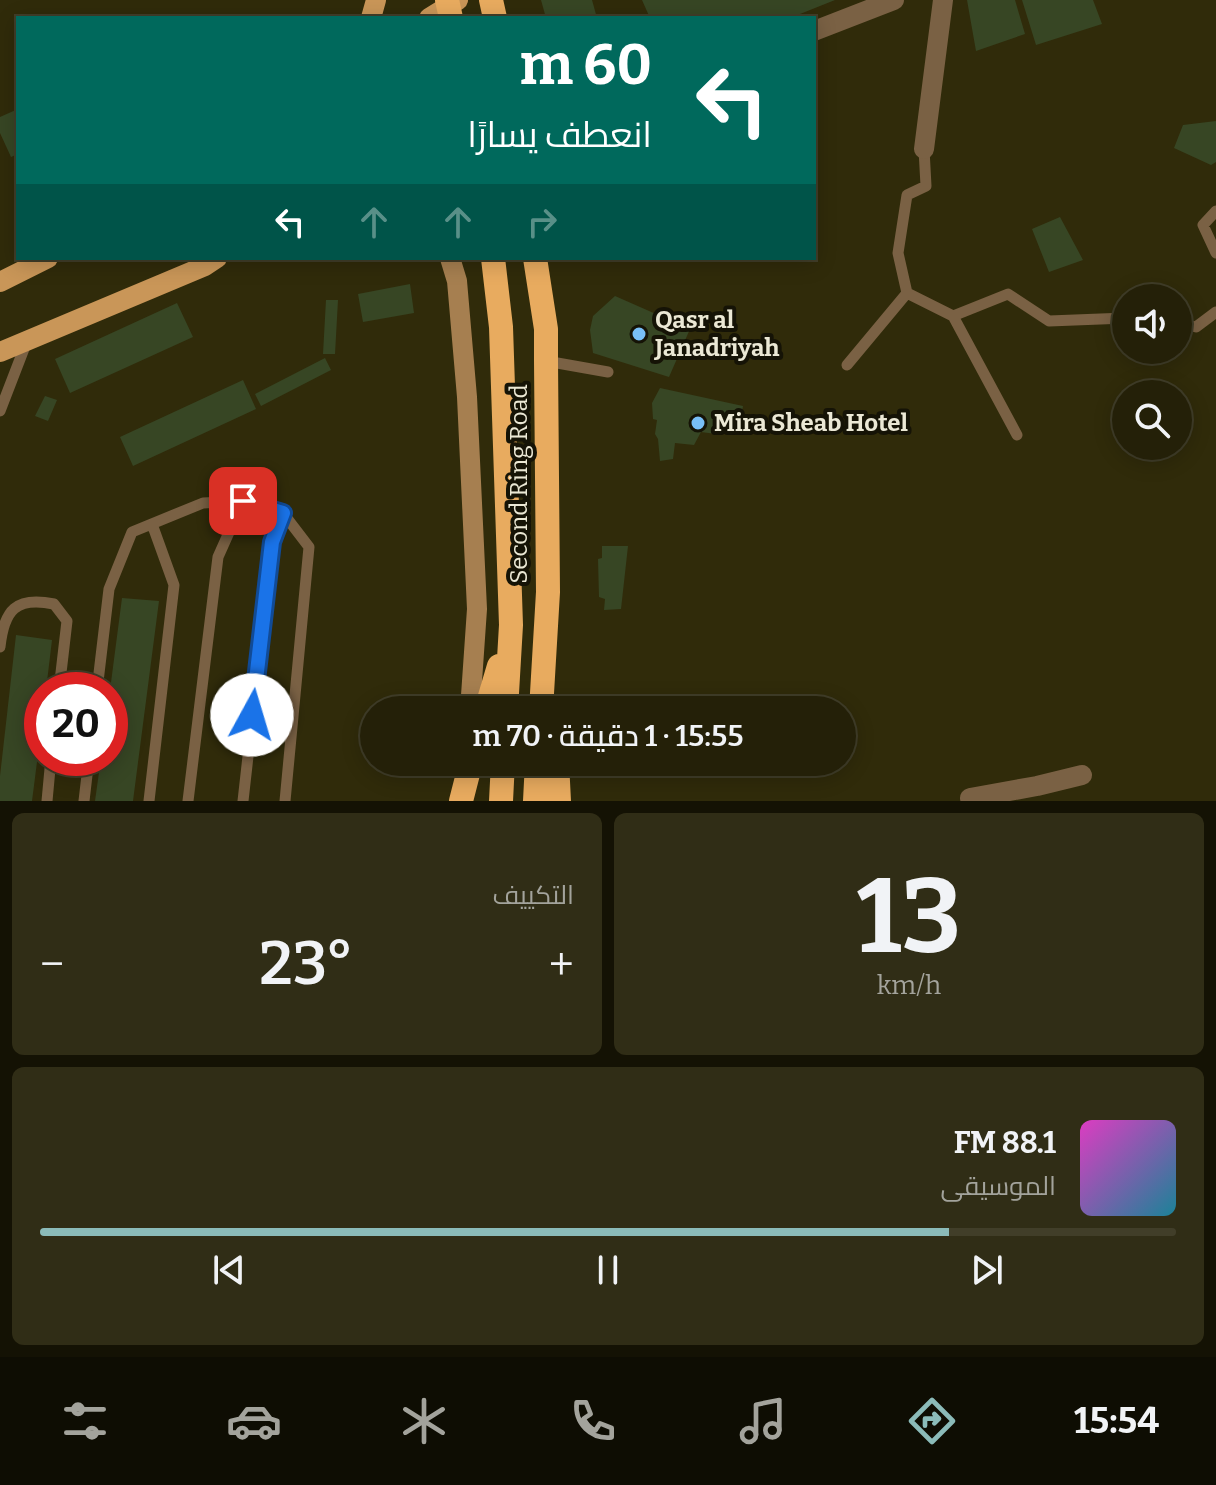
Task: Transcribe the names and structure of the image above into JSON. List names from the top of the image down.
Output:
{
  "streets": {
    "highway": ["Second Ring Road"]
  },
  "places": ["Qasr al Janadriyah", "Mira Sheab Hotel"],
  "page": {
    "turn": ["60 m", "انعطف يسارًا"],
    "limit": "20",
    "trip": "15:55 · 1 دقيقة · 70 m",
    "tile": [
      ["13", "km/h"],
      "التكييف"
    ],
    "heat": ["−", "23°", "+"],
    "song": ["88.1 FM", "الموسيقى"],
    "tabs": "15:54"
  }
}
